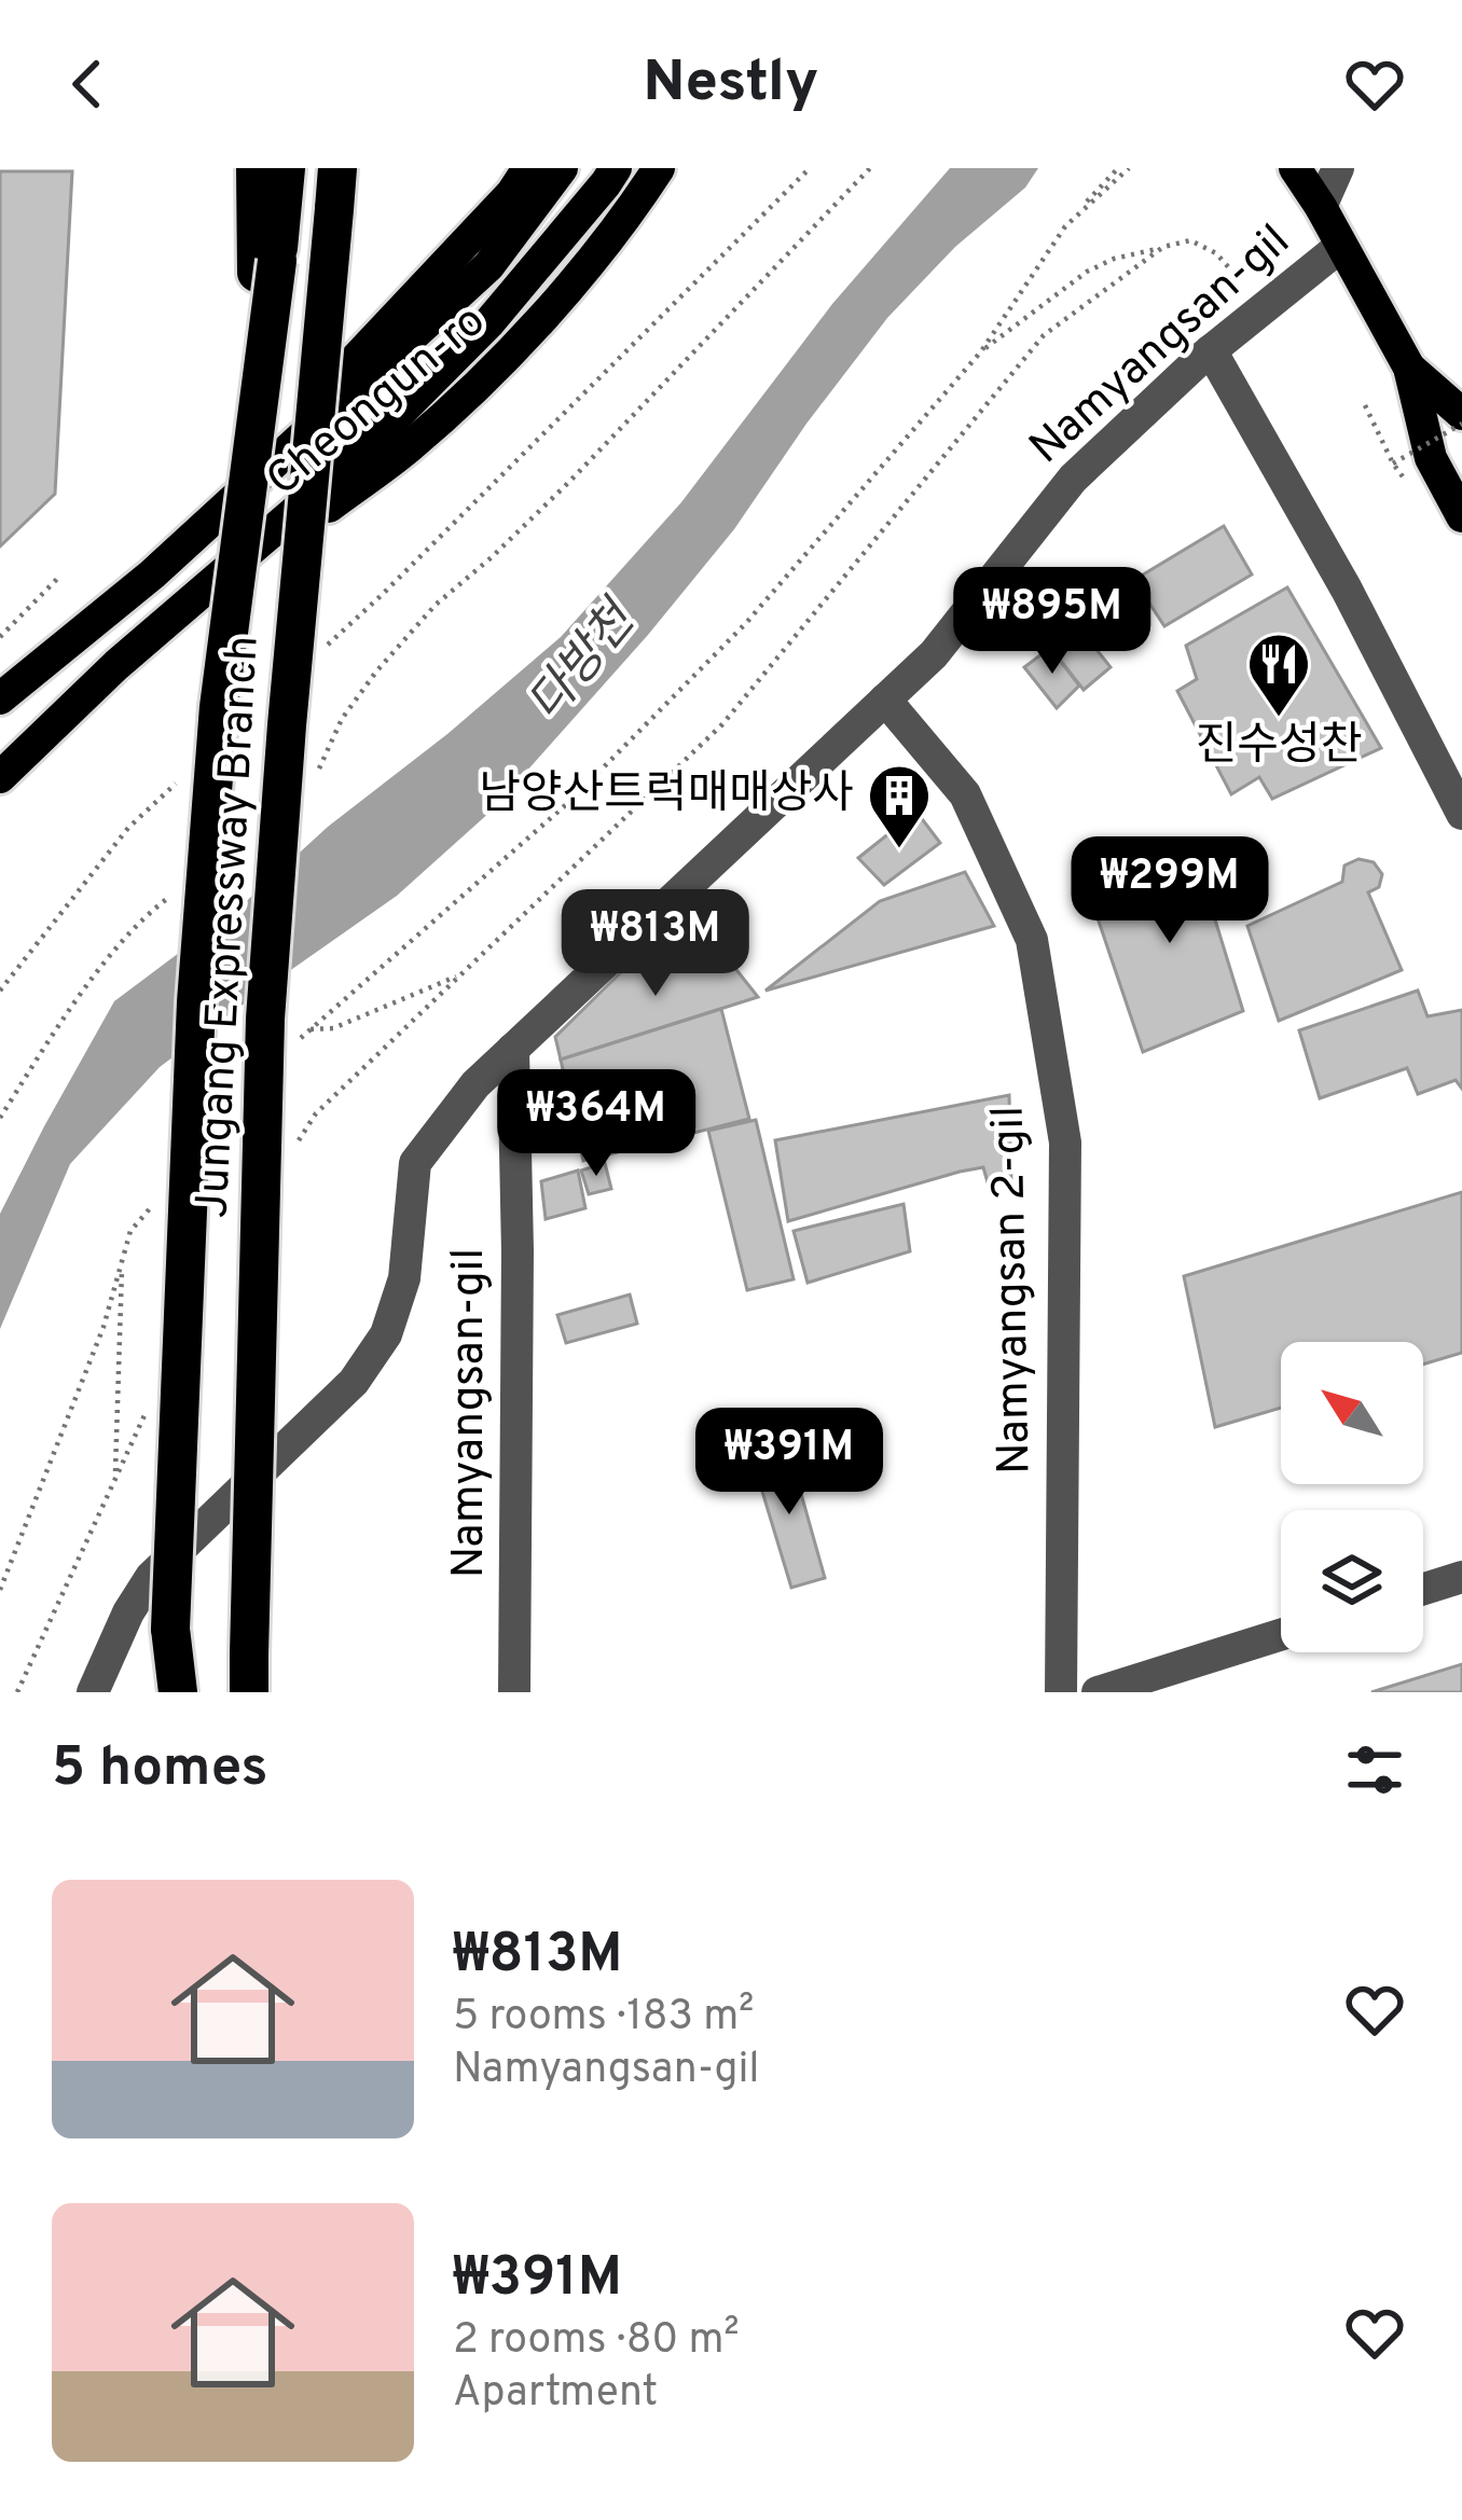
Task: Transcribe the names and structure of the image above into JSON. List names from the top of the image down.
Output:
{
  "streets": {
    "highway": ["Jungang Expressway Branch"],
    "main road": ["Cheongun-ro"],
    "street": ["Namyangsan-gil", "Namyangsan 2-gil"]
  },
  "crossings": [
    ["Namyangsan-gil", "Namyangsan 2-gil"]
  ],
  "water": ["다방천"],
  "places": {
    "restaurant": ["진수성찬"],
    "building": ["남양산트럭매매상사"]
  },
  "north": "top left",
  "page": {
    "header": "Nestly",
    "price": [
      "₩895M",
      "₩299M",
      "₩813M",
      "₩364M",
      "₩391M"
    ],
    "heading": "5 homes",
    "list": [
      {
        "name": "₩813M",
        "note": "5 rooms · 183 m² · Namyangsan-gil"
      },
      {
        "name": "₩391M",
        "note": "2 rooms · 80 m² · Apartment"
      }
    ]
  }
}
